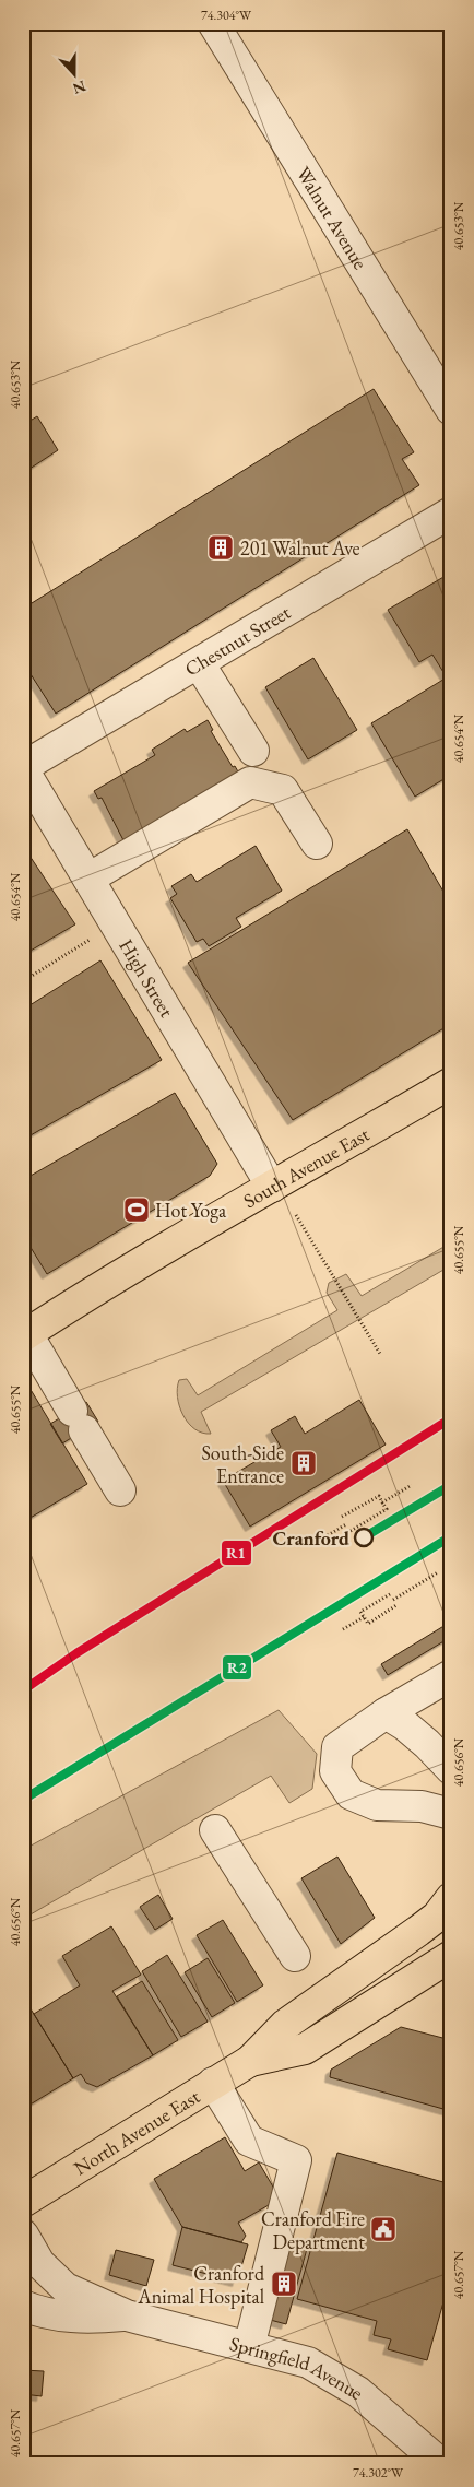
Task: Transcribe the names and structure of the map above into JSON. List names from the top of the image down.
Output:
{
  "streets": {
    "main road": ["South Avenue East", "North Avenue East"],
    "street": [
      "Walnut Avenue",
      "Chestnut Street",
      "High Street",
      "Springfield Avenue"
    ]
  },
  "crossings": [
    ["Chestnut Street", "High Street"],
    ["High Street", "South Avenue East"]
  ],
  "places": {
    "building": ["201 Walnut Ave", "South-Side Entrance", "Cranford Animal Hospital"],
    "sports": ["Hot Yoga"],
    "other": ["Cranford"],
    "public building": ["Cranford Fire Department"]
  },
  "lines": ["transit line R1", "transit line R2"],
  "north": "bottom",
  "coordinates": [
    "74.304°W",
    "40.653°N",
    "40.654°N",
    "40.655°N",
    "40.656°N",
    "40.657°N",
    "74.302°W"
  ]
}
